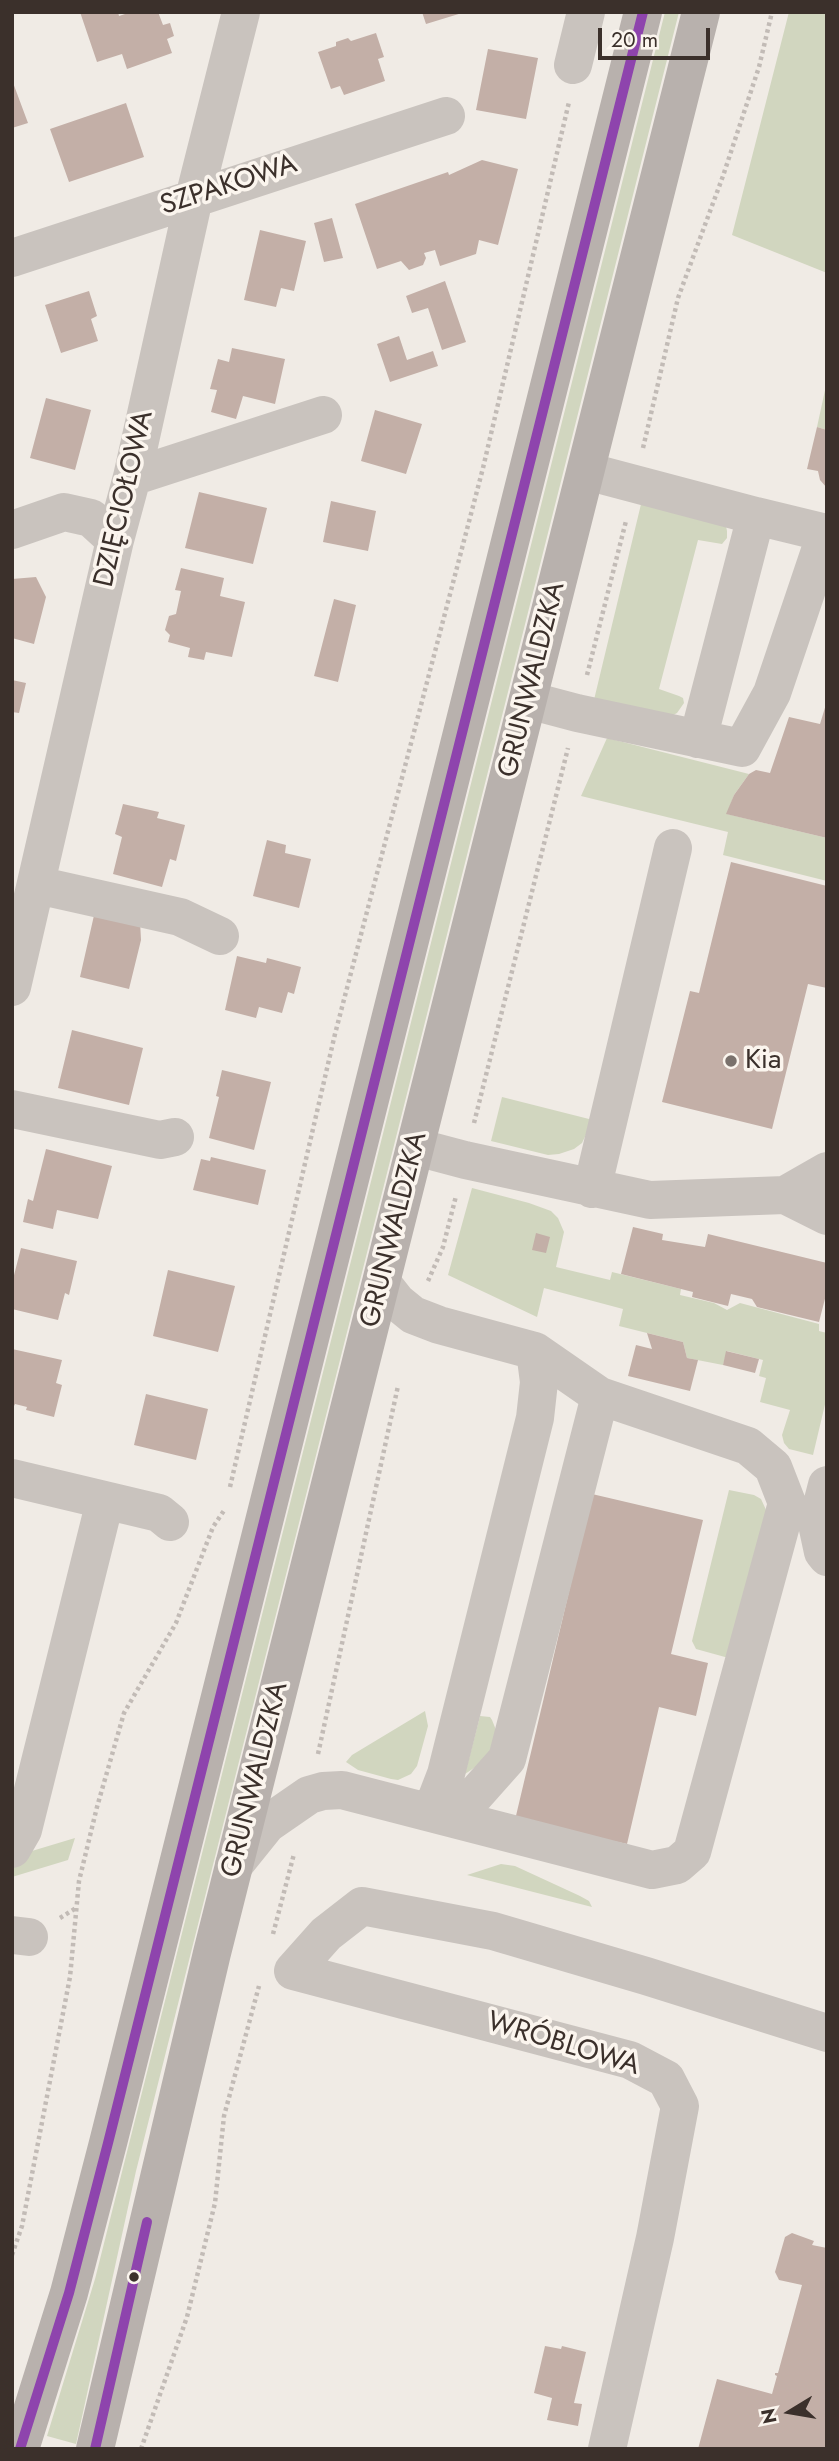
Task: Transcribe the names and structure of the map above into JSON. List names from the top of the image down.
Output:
{
  "streets": {
    "main road": ["GRUNWALDZKA"],
    "street": ["SZPAKOWA", "DZIĘCIOŁOWA", "WRÓBLOWA"]
  },
  "crossings": [
    ["SZPAKOWA", "DZIĘCIOŁOWA"]
  ],
  "places": ["Kia"],
  "scale_bar": "20 m",
  "north": "left"
}
